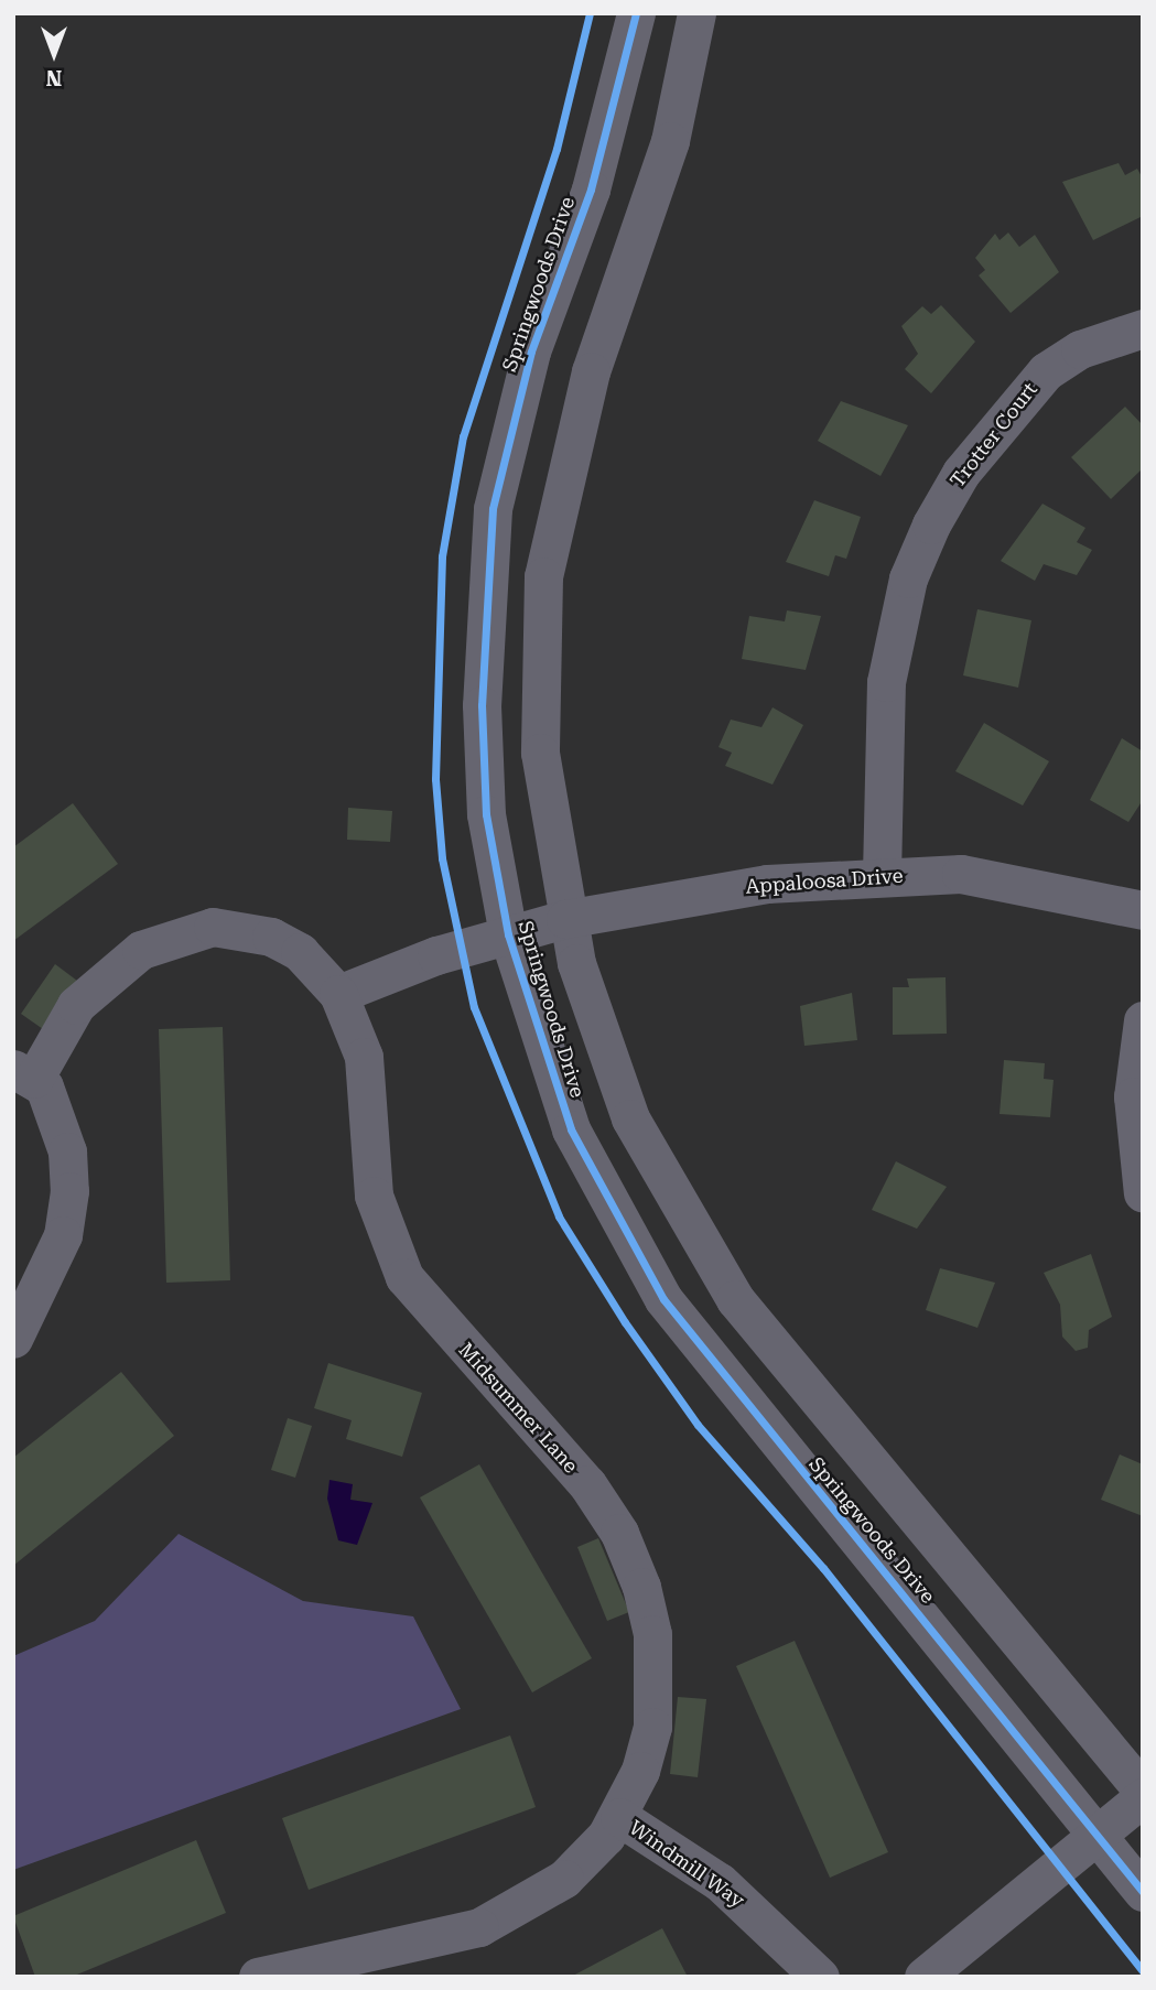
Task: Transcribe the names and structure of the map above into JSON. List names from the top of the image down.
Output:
{
  "streets": {
    "street": [
      "Springwoods Drive",
      "Trotter Court",
      "Appaloosa Drive",
      "Midsummer Lane",
      "Windmill Way"
    ]
  },
  "crossings": [
    ["Springwoods Drive", "Appaloosa Drive"],
    ["Trotter Court", "Appaloosa Drive"],
    ["Appaloosa Drive", "Midsummer Lane"],
    ["Midsummer Lane", "Windmill Way"]
  ],
  "north": "bottom"
}
